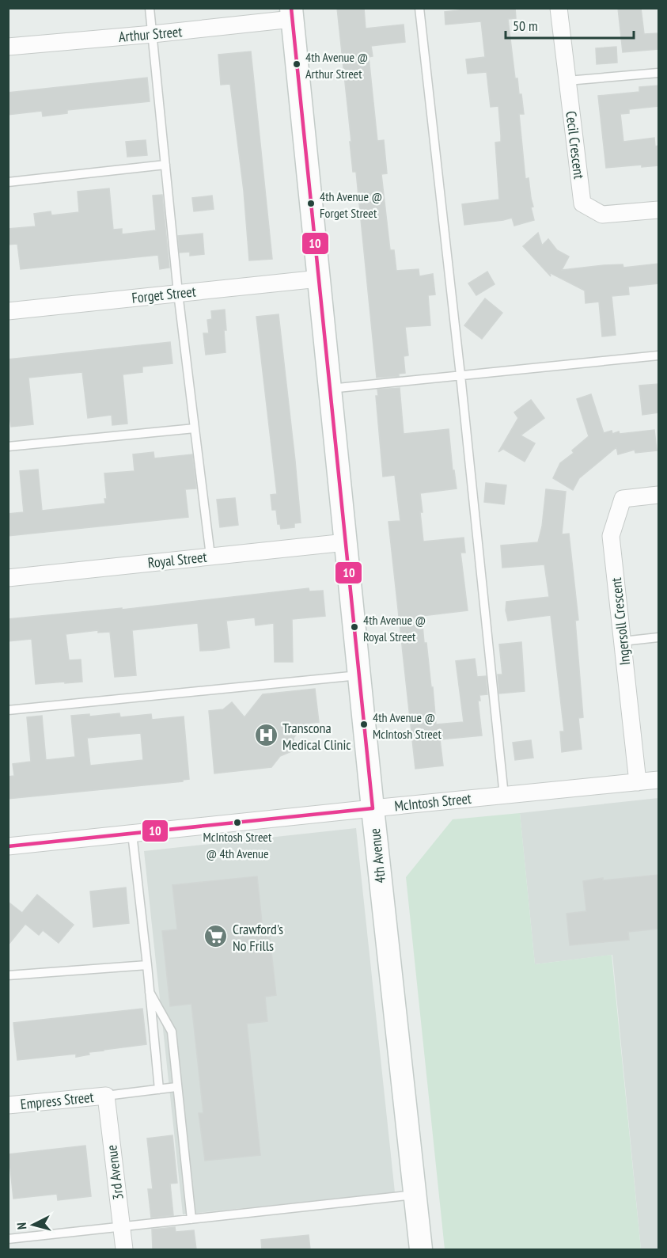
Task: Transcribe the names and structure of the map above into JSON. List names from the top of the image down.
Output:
{
  "streets": {
    "street": [
      "Arthur Street",
      "Cecil Crescent",
      "Forget Street",
      "Royal Street",
      "Ingersoll Crescent",
      "McIntosh Street",
      "4th Avenue",
      "Empress Street",
      "3rd Avenue"
    ]
  },
  "crossings": [
    ["Arthur Street", "4th Avenue"],
    ["Forget Street", "4th Avenue"],
    ["Royal Street", "4th Avenue"],
    ["Ingersoll Crescent", "McIntosh Street"],
    ["McIntosh Street", "4th Avenue"],
    ["Empress Street", "3rd Avenue"]
  ],
  "places": {
    "other": [
      "4th Avenue @ Arthur Street",
      "4th Avenue @ Forget Street",
      "4th Avenue @ Royal Street",
      "4th Avenue @ McIntosh Street",
      "McIntosh Street @ 4th Avenue"
    ],
    "hospital": ["Transcona Medical Clinic"],
    "supermarket": ["Crawford's No Frills"]
  },
  "lines": ["transit line 10"],
  "scale_bar": "50 m",
  "north": "left"
}
